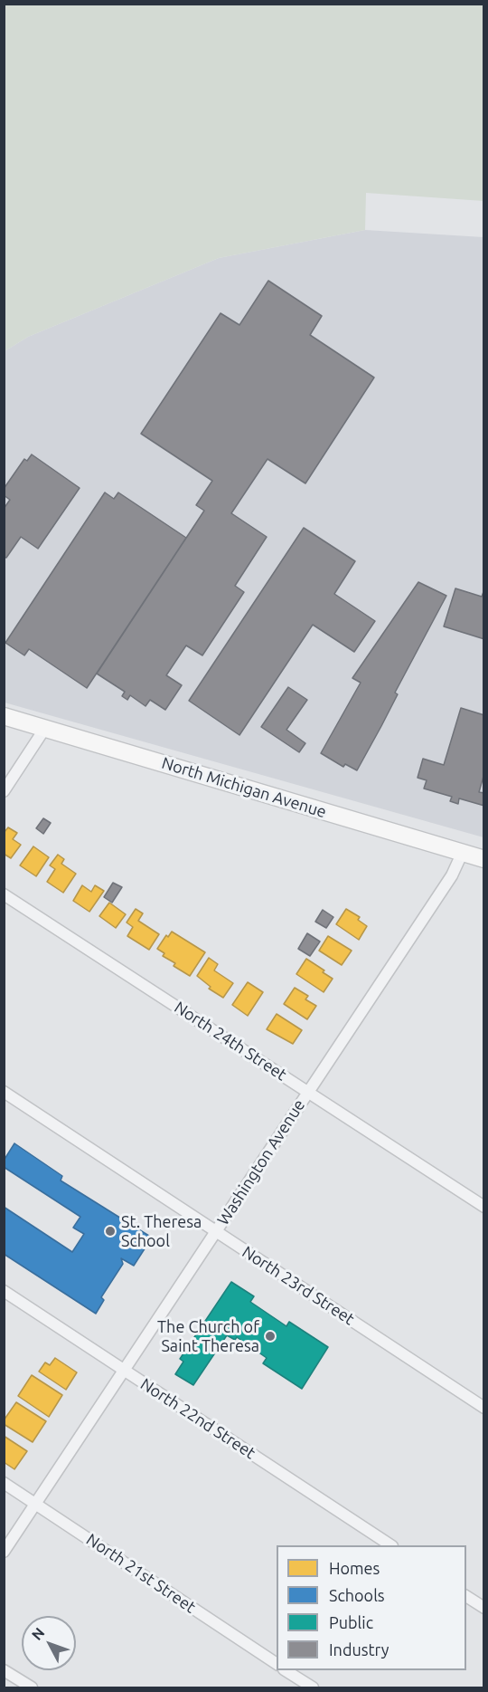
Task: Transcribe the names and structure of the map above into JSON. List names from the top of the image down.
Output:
{
  "streets": {
    "street": [
      "North Michigan Avenue",
      "North 24th Street",
      "Washington Avenue",
      "North 23rd Street",
      "North 22nd Street",
      "North 21st Street"
    ]
  },
  "crossings": [
    ["North Michigan Avenue", "Washington Avenue"],
    ["North 24th Street", "Washington Avenue"],
    ["Washington Avenue", "North 23rd Street"],
    ["Washington Avenue", "North 22nd Street"],
    ["Washington Avenue", "North 21st Street"]
  ],
  "places": ["St. Theresa School", "The Church of Saint Theresa"],
  "legend": [
    "Homes",
    "Schools",
    "Public",
    "Industry"
  ],
  "north": "top left"
}
